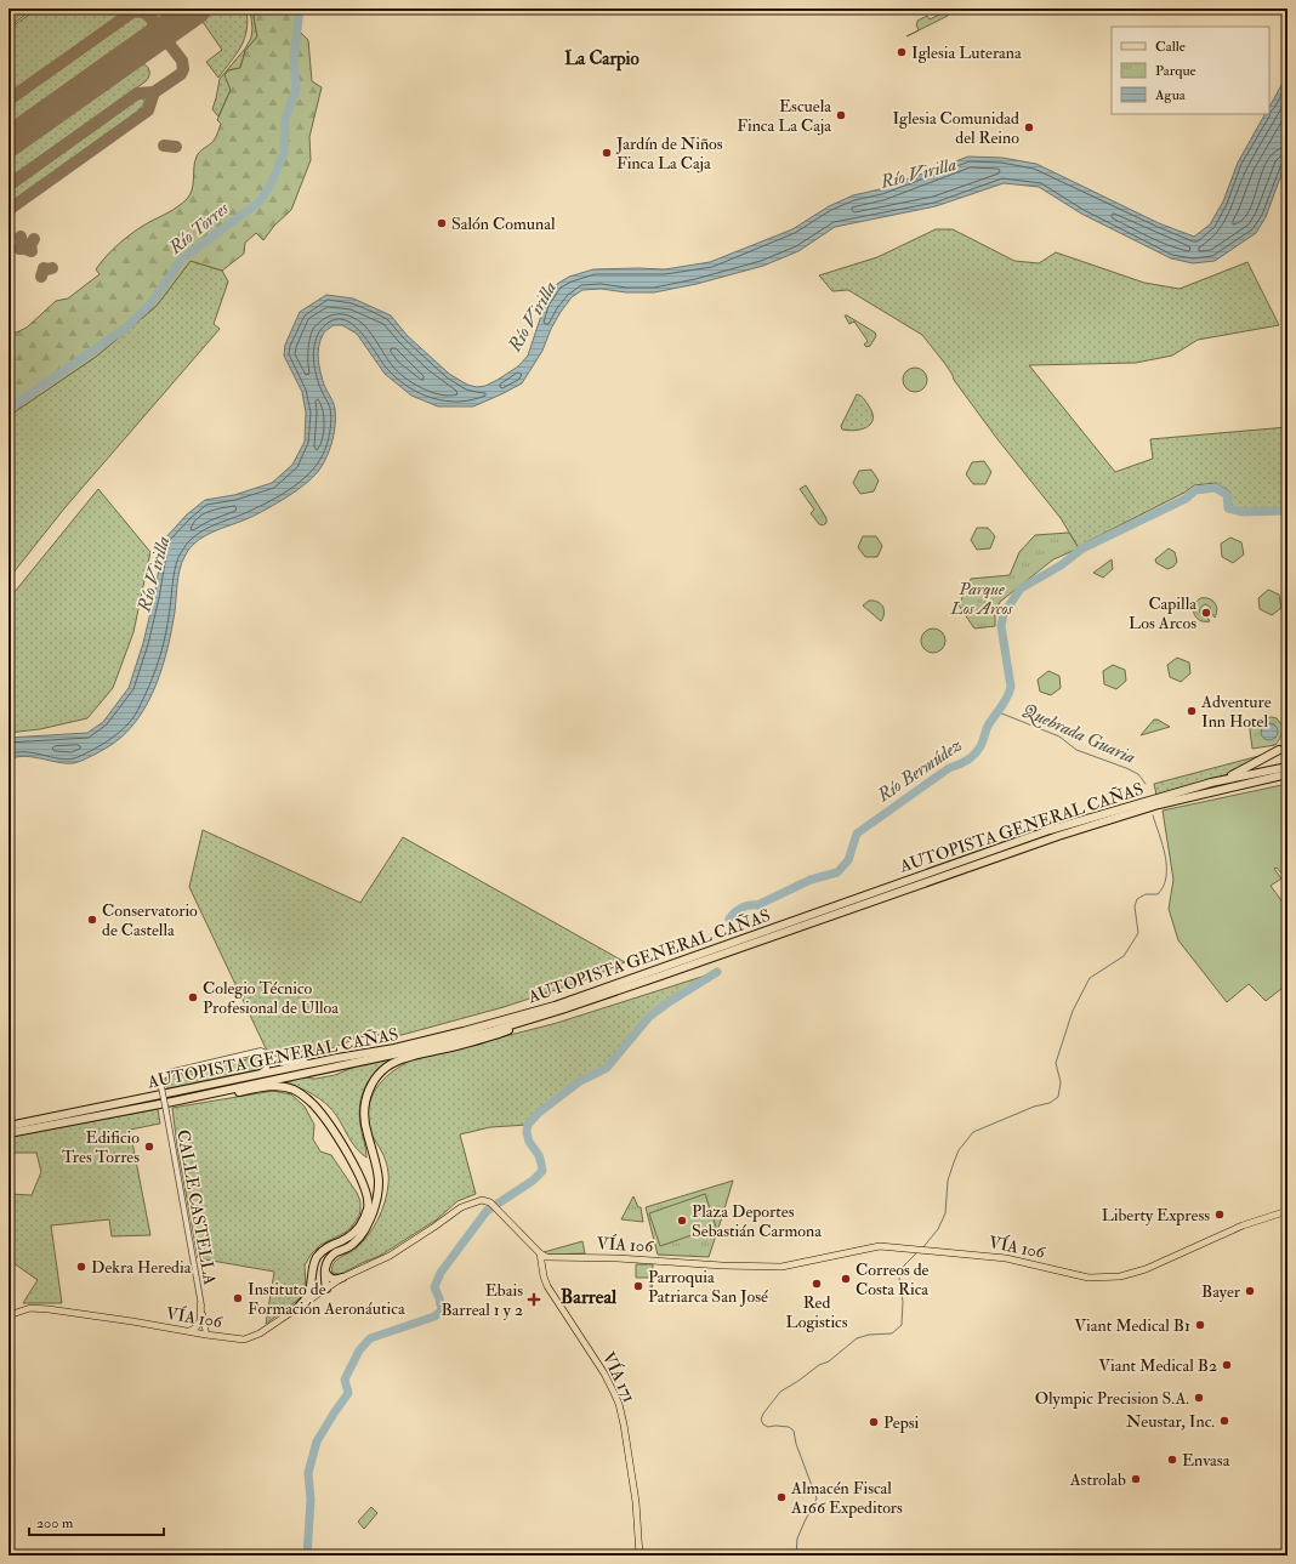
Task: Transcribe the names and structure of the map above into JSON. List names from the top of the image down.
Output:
{
  "streets": {
    "highway": ["AUTOPISTA GENERAL CAÑAS"],
    "main road": ["VÍA 106", "VÍA 171"],
    "street": ["CALLE CASTELLA"]
  },
  "crossings": [
    ["CALLE CASTELLA", "VÍA 106"],
    ["VÍA 106", "VÍA 171"]
  ],
  "districts": ["La Carpio", "Barreal"],
  "water": [
    "Río Virilla",
    "Río Torres",
    "Quebrada Guaria",
    "Río Bermúdez"
  ],
  "parks": ["Parque Los Arcos"],
  "places": {
    "other": [
      "Iglesia Luterana",
      "Escuela Finca La Caja",
      "Iglesia Comunidad del Reino",
      "Jardín de Niños Finca La Caja",
      "Salón Comunal",
      "Capilla Los Arcos",
      "Adventure Inn Hotel",
      "Conservatorio de Castella",
      "Colegio Técnico Profesional de Ulloa",
      "Edificio Tres Torres",
      "Liberty Express",
      "Plaza Deportes Sebastián Carmona",
      "Dekra Heredia",
      "Correos de Costa Rica",
      "Red Logistics",
      "Parroquia Patriarca San José",
      "Bayer",
      "Instituto de Formación Aeronáutica",
      "Viant Medical B1",
      "Viant Medical B2",
      "Olympic Precision S.A.",
      "Neustar, Inc.",
      "Pepsi",
      "Envasa",
      "Astrolab",
      "Almacén Fiscal A166 Expeditors"
    ],
    "health": ["Ebais Barreal 1 y 2"]
  },
  "legend": ["Calle", "Parque", "Agua"],
  "scale_bar": "200 m"
}
